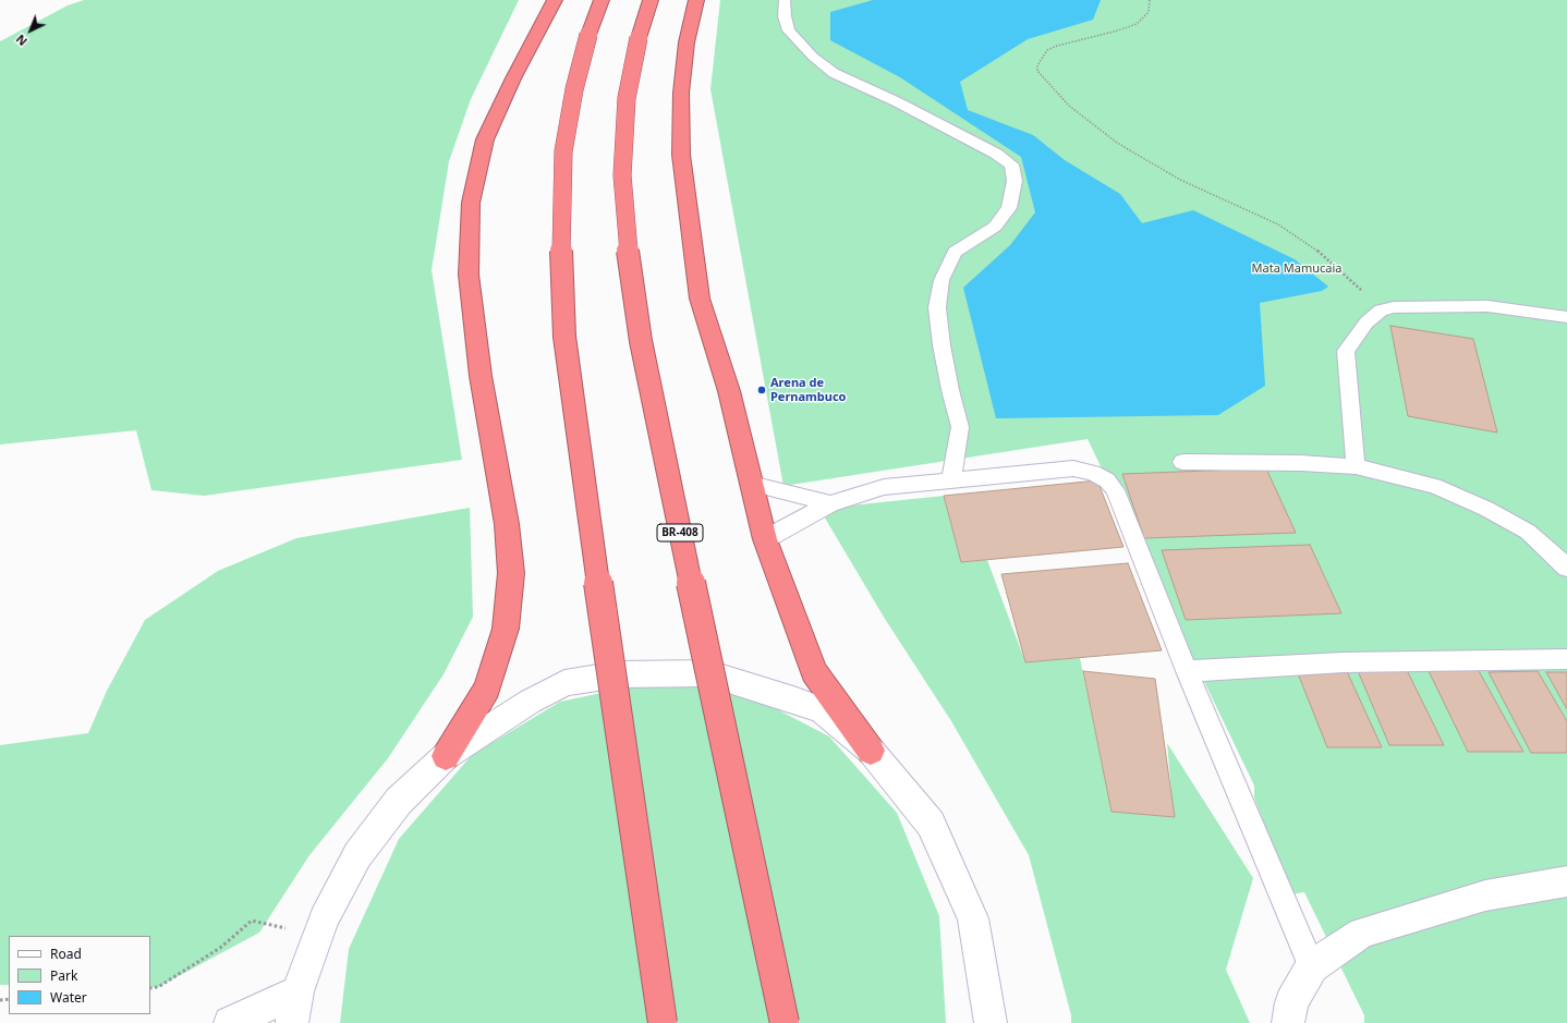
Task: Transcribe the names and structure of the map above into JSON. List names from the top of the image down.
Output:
{
  "streets": {
    "highway": ["BR-408"]
  },
  "parks": ["Mata Mamucaia"],
  "places": ["Arena de Pernambuco"],
  "legend": ["Road", "Park", "Water"],
  "north": "bottom left"
}
